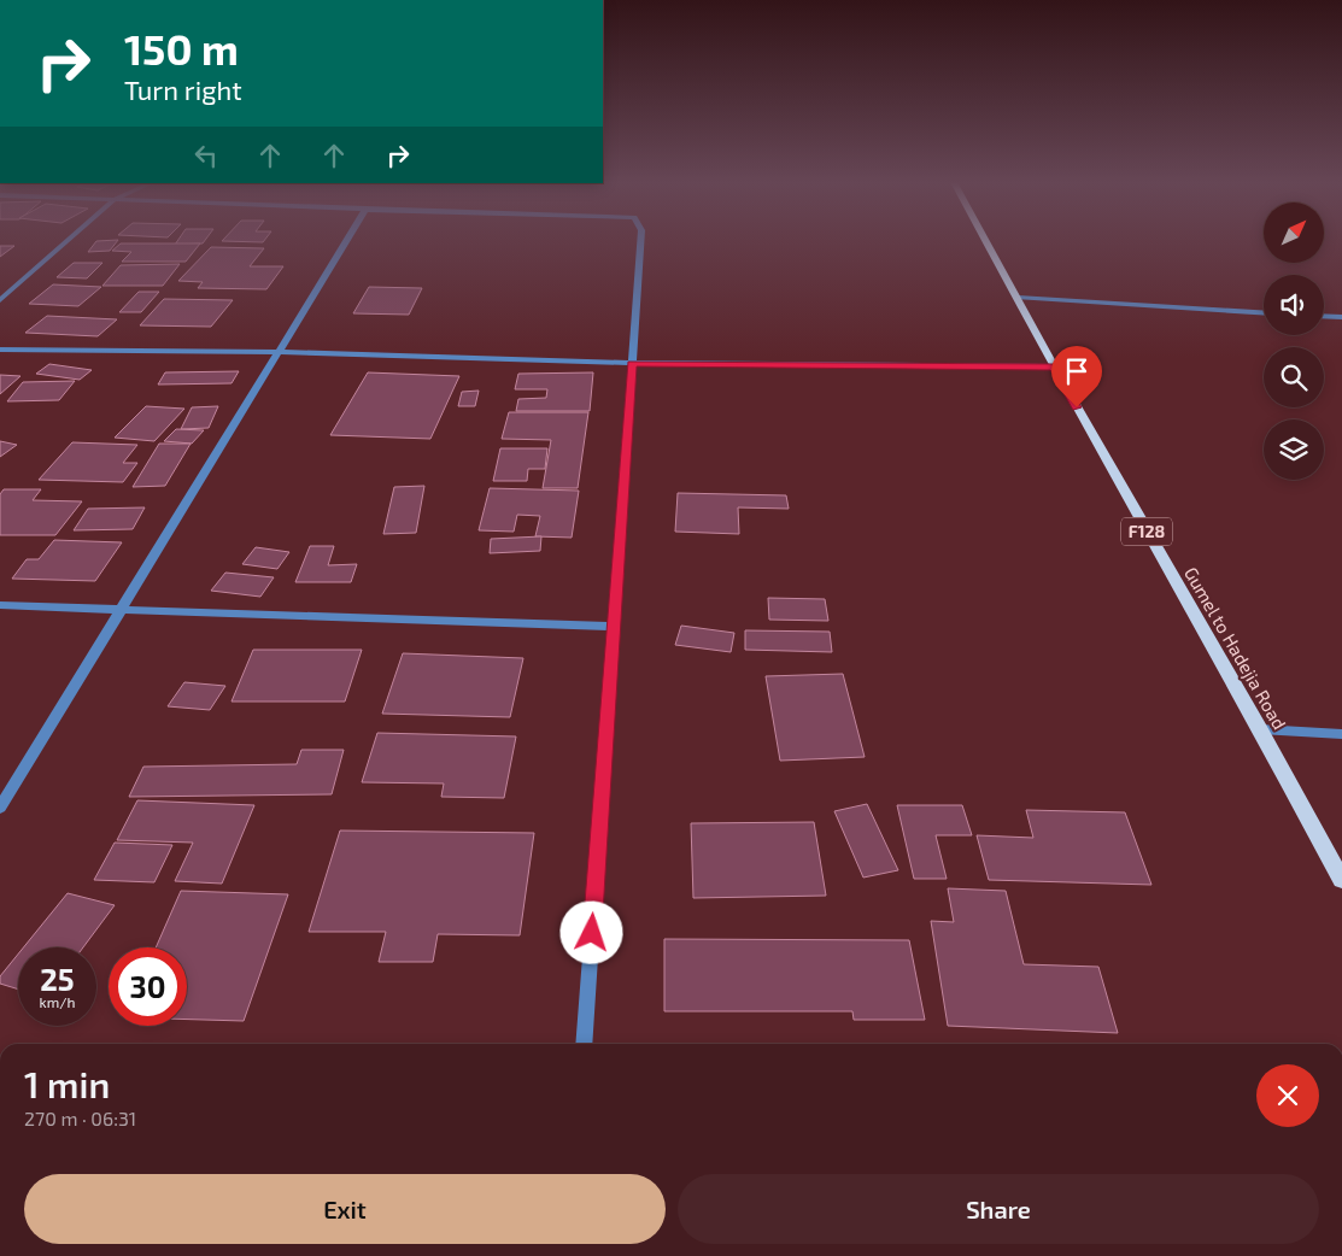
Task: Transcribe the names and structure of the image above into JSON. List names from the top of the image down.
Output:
{
  "streets": {
    "main road": ["F128", "Gumel to Hadejia Road"]
  },
  "north": "top right",
  "page": {
    "turn": ["150 m", "Turn right"],
    "speed": "25 km/h",
    "limit": "30",
    "heading": ["1 min", "270 m · 06:31"],
    "buttons": ["Exit", "Share"]
  }
}
